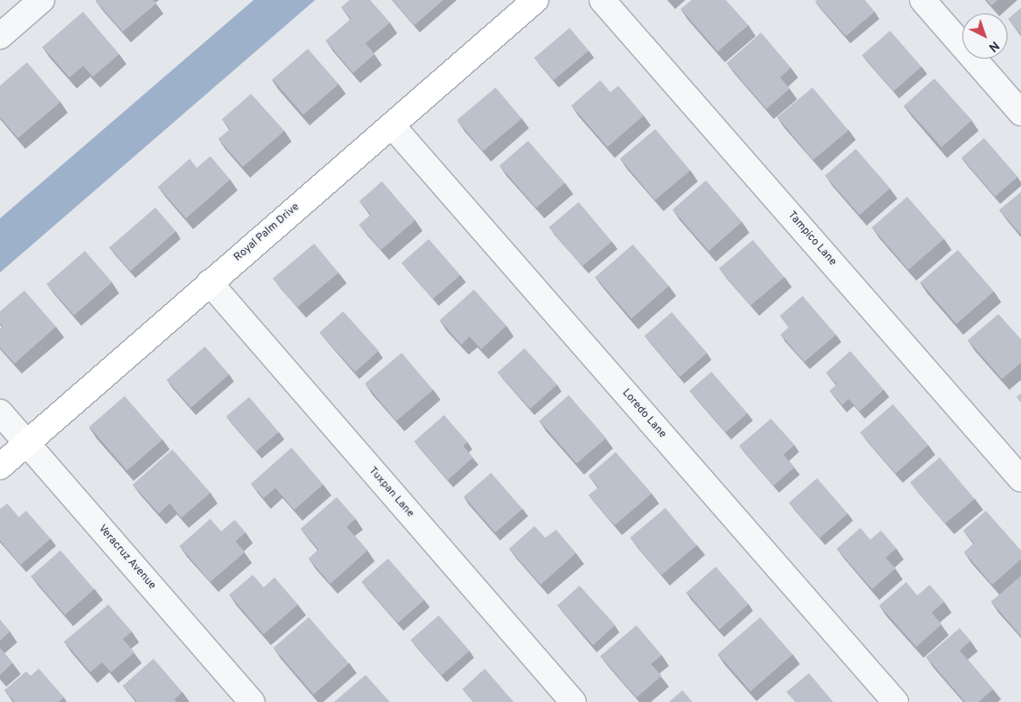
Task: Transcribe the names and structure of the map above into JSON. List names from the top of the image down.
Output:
{
  "streets": {
    "street": [
      "Royal Palm Drive",
      "Tampico Lane",
      "Loredo Lane",
      "Tuxpan Lane",
      "Veracruz Avenue"
    ]
  },
  "crossings": [
    ["Royal Palm Drive", "Loredo Lane"],
    ["Royal Palm Drive", "Tuxpan Lane"],
    ["Royal Palm Drive", "Veracruz Avenue"]
  ],
  "north": "bottom right"
}
